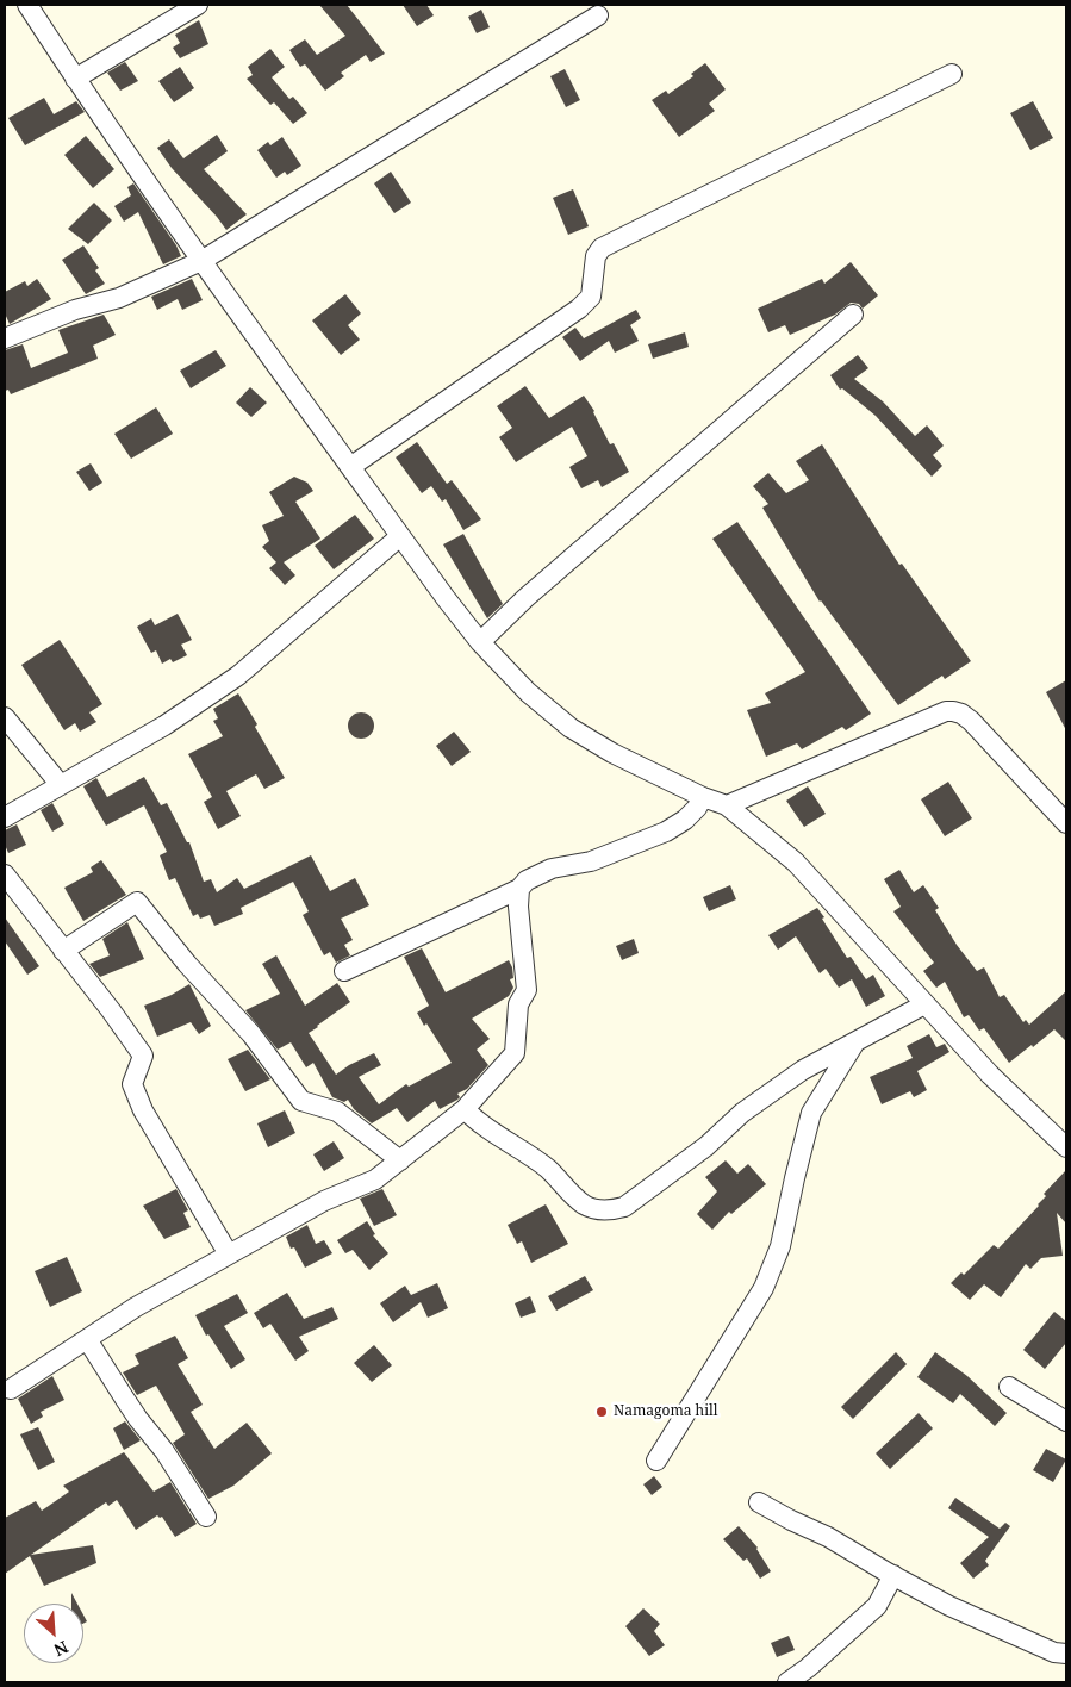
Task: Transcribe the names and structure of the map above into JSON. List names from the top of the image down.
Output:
{
  "places": ["Namagoma hill"],
  "north": "bottom right"
}
